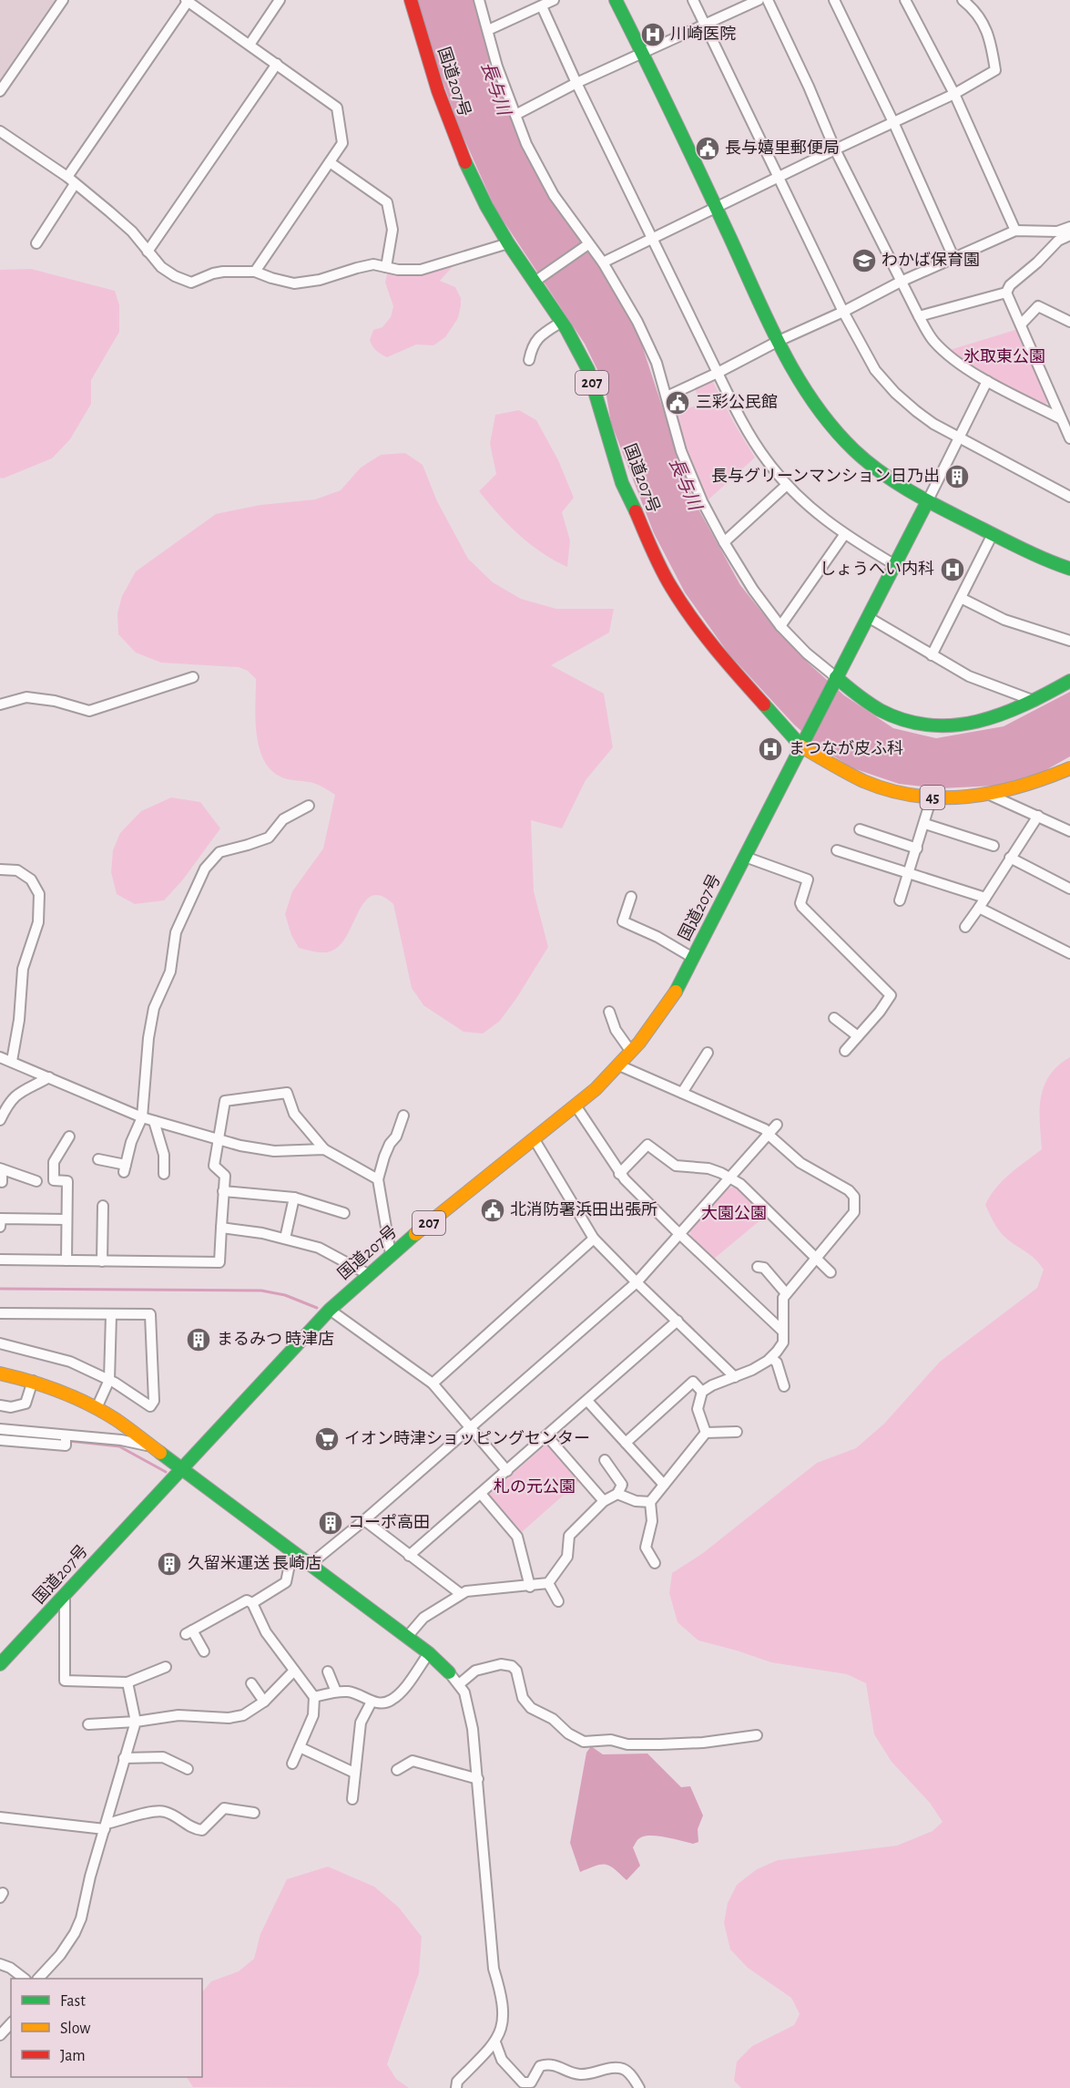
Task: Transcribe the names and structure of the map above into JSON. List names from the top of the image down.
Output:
{
  "streets": {
    "main road": ["国道207号", "207", "45"]
  },
  "crossings": [
    ["国道207号", "45"]
  ],
  "water": ["長与川"],
  "parks": ["氷取東公園", "大園公園", "札の元公園"],
  "places": {
    "hospital": ["川崎医院", "しょうへい内科", "まつなが皮ふ科"],
    "public building": ["長与嬉里郵便局", "三彩公民館", "北消防署浜田出張所"],
    "school or university": ["わかば保育園"],
    "building": [
      "長与グリーンマンション日乃出",
      "まるみつ 時津店",
      "コーポ高田",
      "久留米運送 長崎店"
    ],
    "supermarket": ["イオン時津ショッピングセンター"]
  },
  "legend": ["Fast", "Slow", "Jam"]
}
